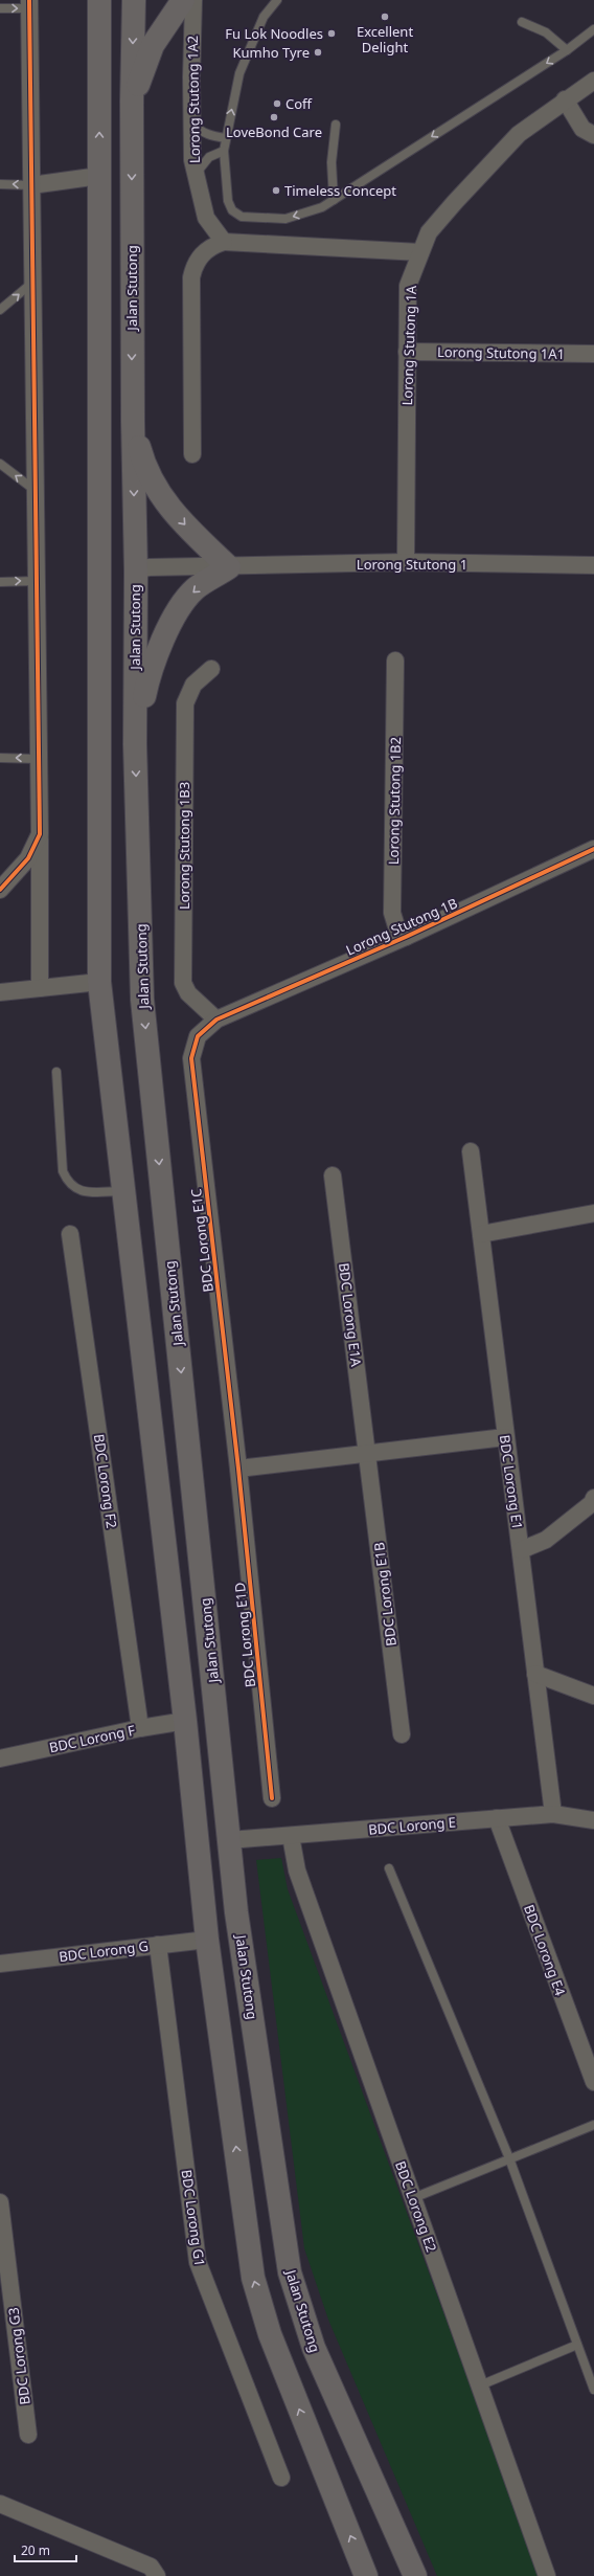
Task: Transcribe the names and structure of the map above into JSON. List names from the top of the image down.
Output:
{
  "streets": {
    "main road": ["Jalan Stutong"],
    "street": [
      "Lorong Stutong 1A2",
      "Lorong Stutong 1A",
      "Lorong Stutong 1A1",
      "Lorong Stutong 1",
      "Lorong Stutong 1B2",
      "Lorong Stutong 1B3",
      "Lorong Stutong 1B",
      "BDC Lorong E1C",
      "BDC Lorong E1A",
      "BDC Lorong F2",
      "BDC Lorong E1",
      "BDC Lorong E1B",
      "BDC Lorong E1D",
      "BDC Lorong F",
      "BDC Lorong E",
      "BDC Lorong E4",
      "BDC Lorong G",
      "BDC Lorong E2",
      "BDC Lorong G1",
      "BDC Lorong G3"
    ]
  },
  "crossings": [
    ["Jalan Stutong", "Lorong Stutong 1"],
    ["Jalan Stutong", "BDC Lorong E"],
    ["Lorong Stutong 1A", "Lorong Stutong 1A1"],
    ["Lorong Stutong 1A", "Lorong Stutong 1"],
    ["Lorong Stutong 1B2", "Lorong Stutong 1B"],
    ["Lorong Stutong 1B3", "Lorong Stutong 1B"],
    ["Lorong Stutong 1B3", "BDC Lorong E1C"],
    ["Lorong Stutong 1B", "BDC Lorong E1C"],
    ["BDC Lorong E1C", "BDC Lorong E1D"],
    ["BDC Lorong E1A", "BDC Lorong E1B"],
    ["BDC Lorong F2", "BDC Lorong F"],
    ["BDC Lorong E1", "BDC Lorong E"],
    ["BDC Lorong E", "BDC Lorong E4"],
    ["BDC Lorong E", "BDC Lorong E2"],
    ["BDC Lorong G", "BDC Lorong G1"]
  ],
  "places": [
    "Excellent Delight",
    "Fu Lok Noodles",
    "Kumho Tyre",
    "Coff",
    "LoveBond Care",
    "Timeless Concept"
  ],
  "scale_bar": "20 m"
}
